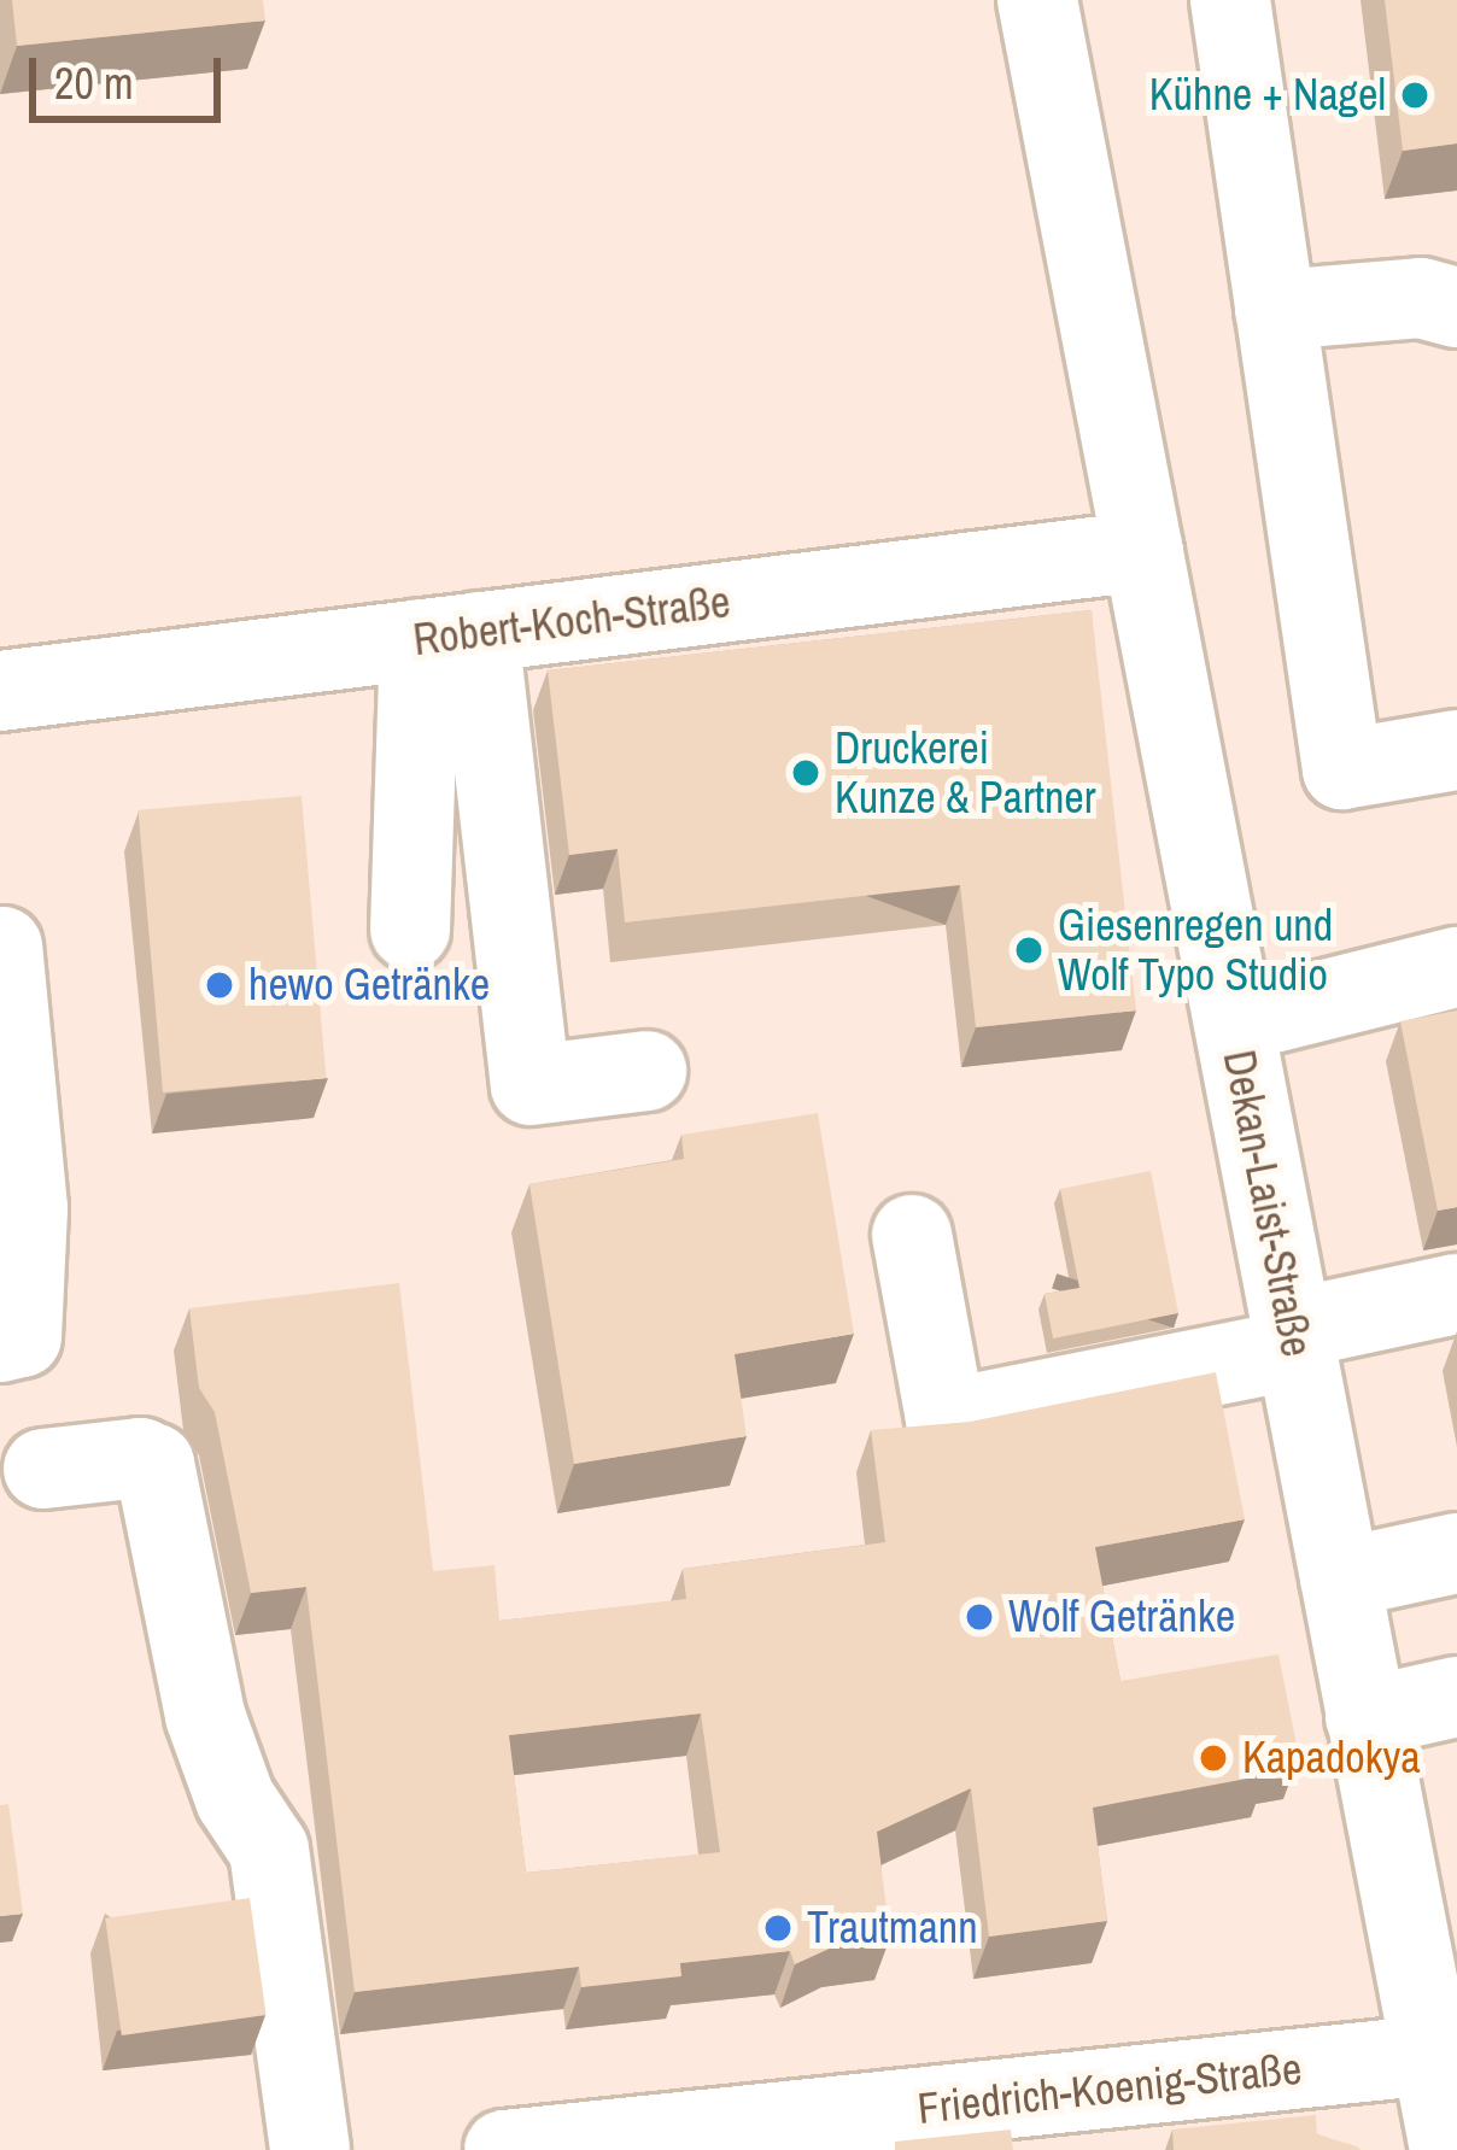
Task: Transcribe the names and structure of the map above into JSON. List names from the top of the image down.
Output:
{
  "streets": {
    "street": ["Robert-Koch-Straße", "Dekan-Laist-Straße", "Friedrich-Koenig-Straße"]
  },
  "crossings": [
    ["Robert-Koch-Straße", "Dekan-Laist-Straße"],
    ["Dekan-Laist-Straße", "Friedrich-Koenig-Straße"]
  ],
  "places": [
    "Kühne + Nagel",
    "Druckerei Kunze & Partner",
    "Giesenregen und Wolf Typo Studio",
    "hewo Getränke",
    "Wolf Getränke",
    "Kapadokya",
    "Trautmann"
  ],
  "scale_bar": "20 m"
}
